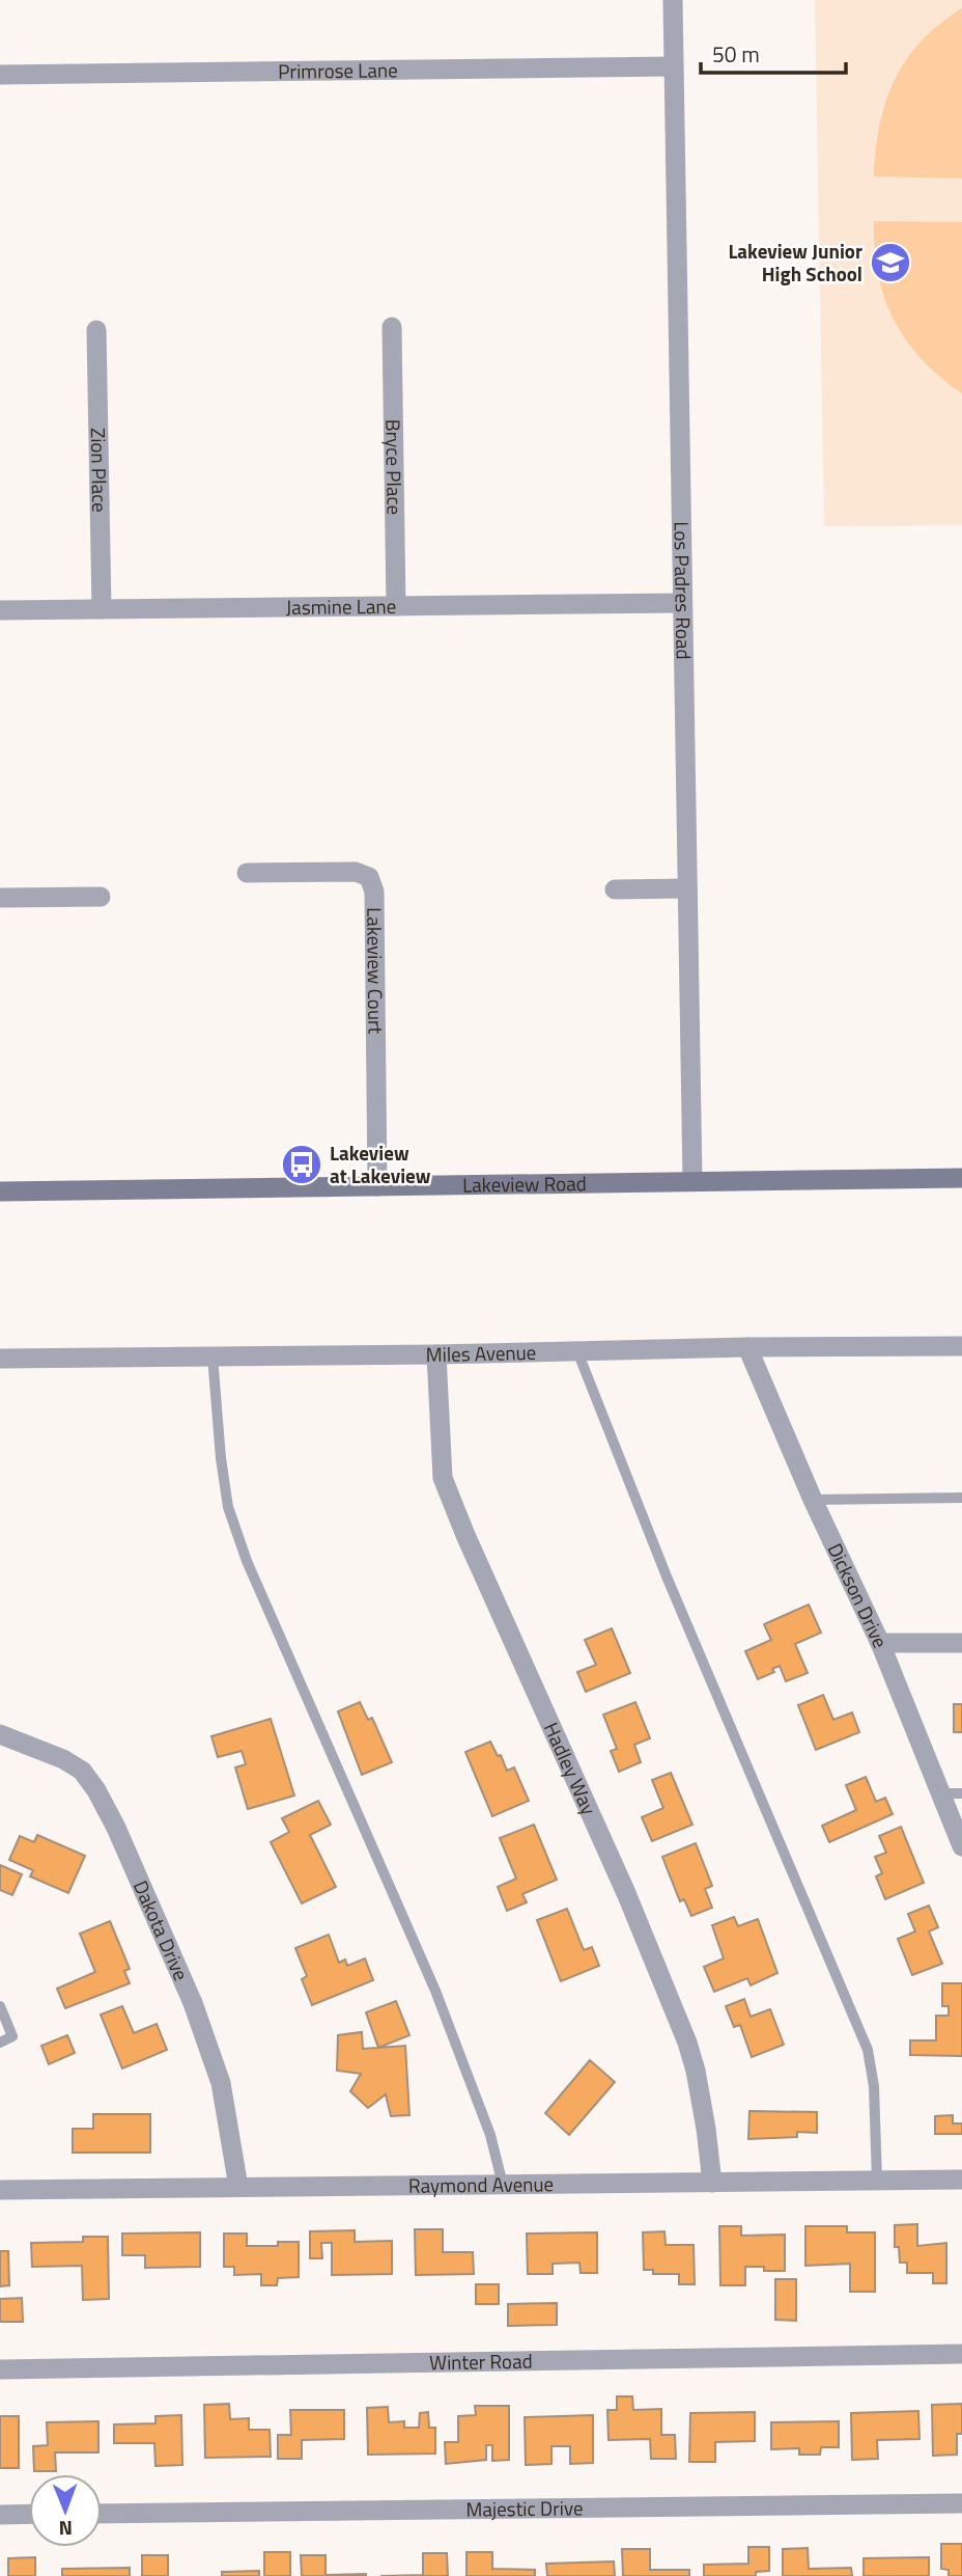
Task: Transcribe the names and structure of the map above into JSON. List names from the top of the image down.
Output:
{
  "streets": {
    "main road": ["Lakeview Road"],
    "street": [
      "Primrose Lane",
      "Bryce Place",
      "Zion Place",
      "Los Padres Road",
      "Jasmine Lane",
      "Lakeview Court",
      "Miles Avenue",
      "Dickson Drive",
      "Hadley Way",
      "Dakota Drive",
      "Raymond Avenue",
      "Winter Road",
      "Majestic Drive"
    ]
  },
  "crossings": [
    ["Primrose Lane", "Los Padres Road"],
    ["Bryce Place", "Jasmine Lane"],
    ["Zion Place", "Jasmine Lane"],
    ["Los Padres Road", "Jasmine Lane"],
    ["Los Padres Road", "Lakeview Road"],
    ["Lakeview Court", "Lakeview Road"],
    ["Miles Avenue", "Dickson Drive"],
    ["Miles Avenue", "Hadley Way"],
    ["Hadley Way", "Raymond Avenue"],
    ["Dakota Drive", "Raymond Avenue"]
  ],
  "places": {
    "school or university": ["Lakeview Junior High School"],
    "bus stop": ["Lakeview at Lakeview"]
  },
  "scale_bar": "50 m",
  "north": "bottom"
}
